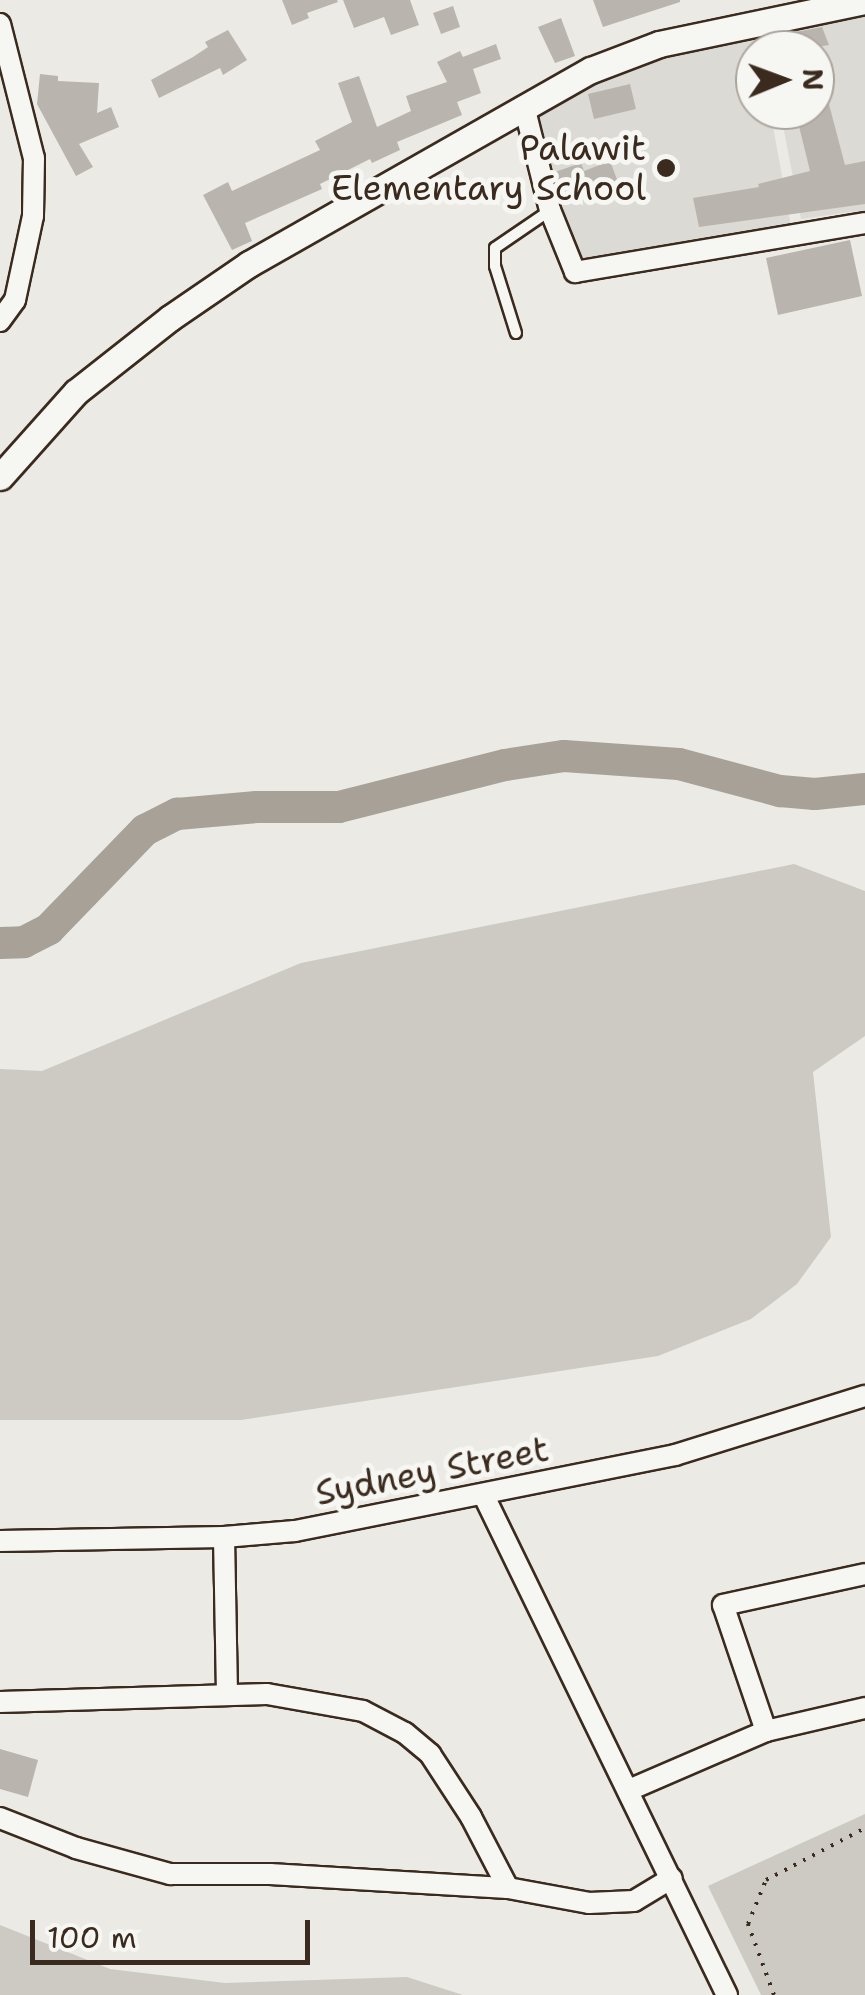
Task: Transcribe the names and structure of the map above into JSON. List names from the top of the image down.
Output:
{
  "streets": {
    "street": ["Sydney Street"]
  },
  "places": ["Palawit Elementary School"],
  "scale_bar": "100 m",
  "north": "right"
}
